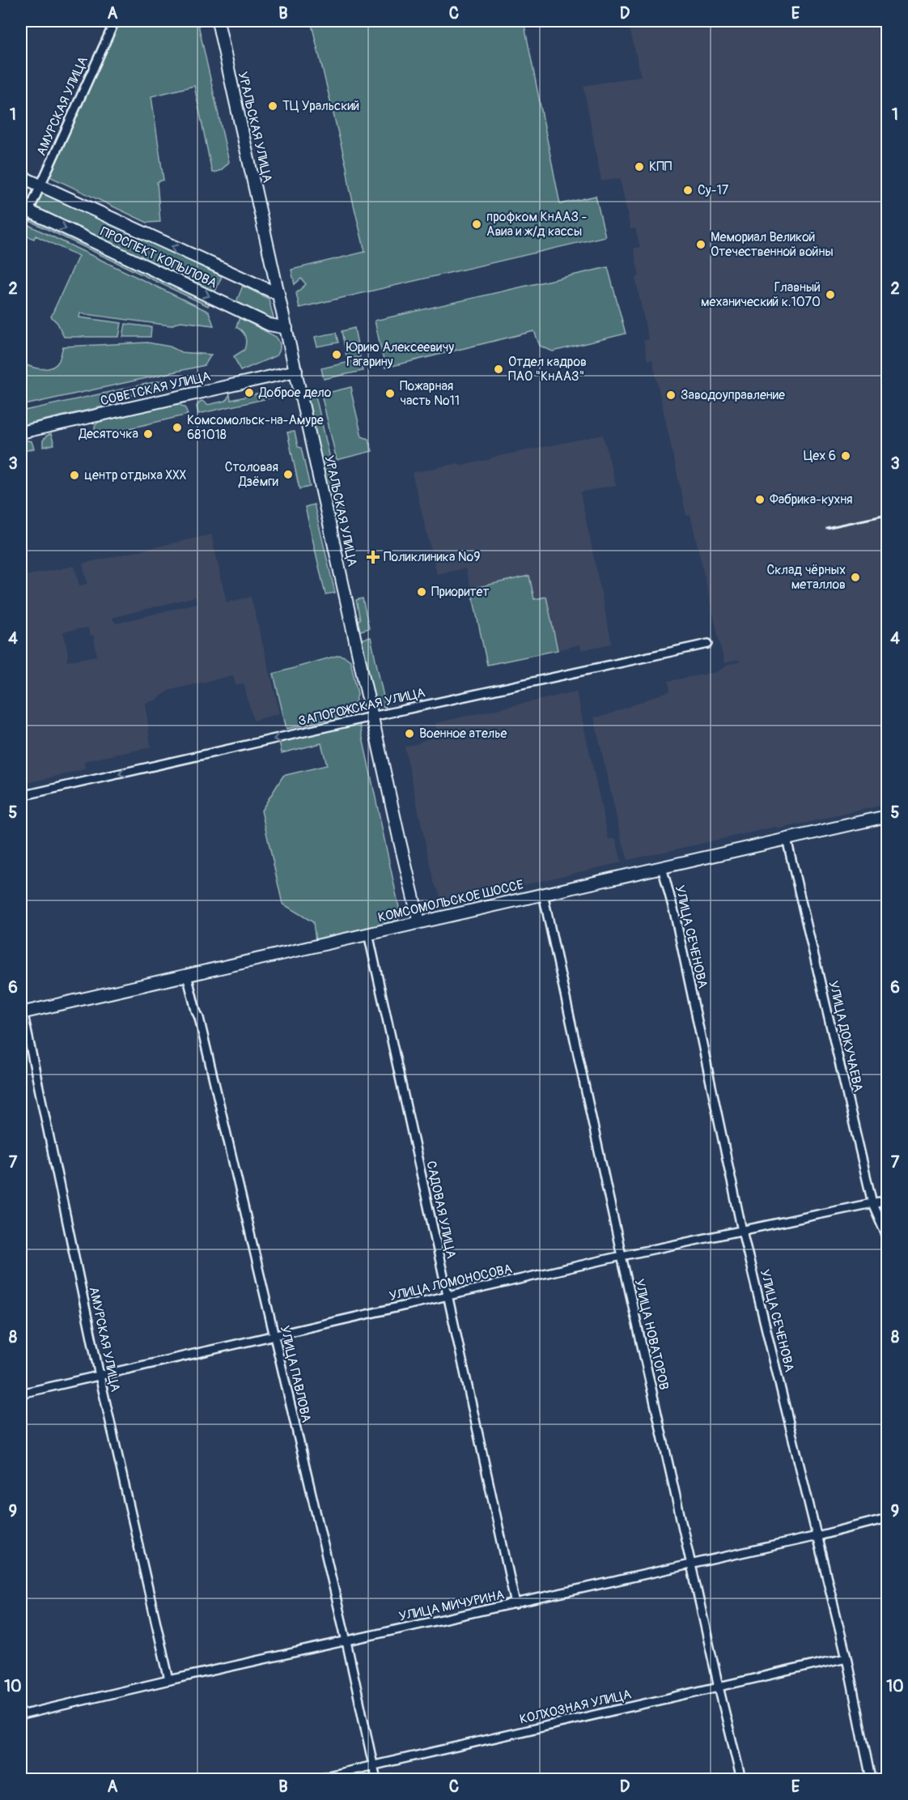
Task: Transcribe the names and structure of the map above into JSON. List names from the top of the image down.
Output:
{
  "streets": {
    "street": [
      "АМУРСКАЯ УЛИЦА",
      "УРАЛЬСКАЯ УЛИЦА",
      "ПРОСПЕКТ КОПЫЛОВА",
      "СОВЕТСКАЯ УЛИЦА",
      "ЗАПОРОЖСКАЯ УЛИЦА",
      "КОМСОМОЛЬСКОЕ ШОССЕ",
      "УЛИЦА СЕЧЕНОВА",
      "УЛИЦА ДОКУЧАЕВА",
      "САДОВАЯ УЛИЦА",
      "УЛИЦА ЛОМОНОСОВА",
      "УЛИЦА НОВАТОРОВ",
      "УЛИЦА ПАВЛОВА",
      "УЛИЦА МИЧУРИНА",
      "КОЛХОЗНАЯ УЛИЦА"
    ]
  },
  "crossings": [
    ["АМУРСКАЯ УЛИЦА", "ПРОСПЕКТ КОПЫЛОВА"],
    ["АМУРСКАЯ УЛИЦА", "КОМСОМОЛЬСКОЕ ШОССЕ"],
    ["АМУРСКАЯ УЛИЦА", "УЛИЦА ЛОМОНОСОВА"],
    ["АМУРСКАЯ УЛИЦА", "УЛИЦА МИЧУРИНА"],
    ["УРАЛЬСКАЯ УЛИЦА", "ПРОСПЕКТ КОПЫЛОВА"],
    ["УРАЛЬСКАЯ УЛИЦА", "СОВЕТСКАЯ УЛИЦА"],
    ["УРАЛЬСКАЯ УЛИЦА", "ЗАПОРОЖСКАЯ УЛИЦА"],
    ["УРАЛЬСКАЯ УЛИЦА", "КОМСОМОЛЬСКОЕ ШОССЕ"],
    ["КОМСОМОЛЬСКОЕ ШОССЕ", "УЛИЦА СЕЧЕНОВА"],
    ["КОМСОМОЛЬСКОЕ ШОССЕ", "УЛИЦА ДОКУЧАЕВА"],
    ["КОМСОМОЛЬСКОЕ ШОССЕ", "САДОВАЯ УЛИЦА"],
    ["КОМСОМОЛЬСКОЕ ШОССЕ", "УЛИЦА НОВАТОРОВ"],
    ["КОМСОМОЛЬСКОЕ ШОССЕ", "УЛИЦА ПАВЛОВА"],
    ["УЛИЦА СЕЧЕНОВА", "УЛИЦА ЛОМОНОСОВА"],
    ["УЛИЦА СЕЧЕНОВА", "УЛИЦА МИЧУРИНА"],
    ["УЛИЦА СЕЧЕНОВА", "КОЛХОЗНАЯ УЛИЦА"],
    ["УЛИЦА ДОКУЧАЕВА", "УЛИЦА ЛОМОНОСОВА"],
    ["САДОВАЯ УЛИЦА", "УЛИЦА ЛОМОНОСОВА"],
    ["САДОВАЯ УЛИЦА", "УЛИЦА МИЧУРИНА"],
    ["УЛИЦА ЛОМОНОСОВА", "УЛИЦА НОВАТОРОВ"],
    ["УЛИЦА ЛОМОНОСОВА", "УЛИЦА ПАВЛОВА"],
    ["УЛИЦА НОВАТОРОВ", "УЛИЦА МИЧУРИНА"],
    ["УЛИЦА НОВАТОРОВ", "КОЛХОЗНАЯ УЛИЦА"],
    ["УЛИЦА ПАВЛОВА", "УЛИЦА МИЧУРИНА"],
    ["УЛИЦА ПАВЛОВА", "КОЛХОЗНАЯ УЛИЦА"]
  ],
  "one_way": ["ЗАПОРОЖСКАЯ УЛИЦА"],
  "places": {
    "other": [
      "ТЦ Уральский",
      "КПП",
      "Су-17",
      "профком КнААЗ - Авиа и ж/д кассы",
      "Мемориал Великой Отечественной войны",
      "Главный механический к.1070",
      "Юрию Алексеевичу Гагарину",
      "Отдел кадров ПАО \"КнААЗ\"",
      "Доброе дело",
      "Пожарная часть №11",
      "Заводоуправление",
      "Комсомольск-на-Амуре 681018",
      "Десяточка",
      "Цех 6",
      "Столовая Дзёмги",
      "центр отдыха ХХХ",
      "Фабрика-кухня",
      "Склад чёрных металлов",
      "Приоритет",
      "Военное ателье"
    ],
    "health": ["Поликлиника №9"]
  },
  "grid": {
    "columns": [
      "A",
      "B",
      "C",
      "D",
      "E"
    ],
    "rows": [
      "1",
      "2",
      "3",
      "4",
      "5",
      "6",
      "7",
      "8",
      "9",
      "10"
    ]
  }
}
